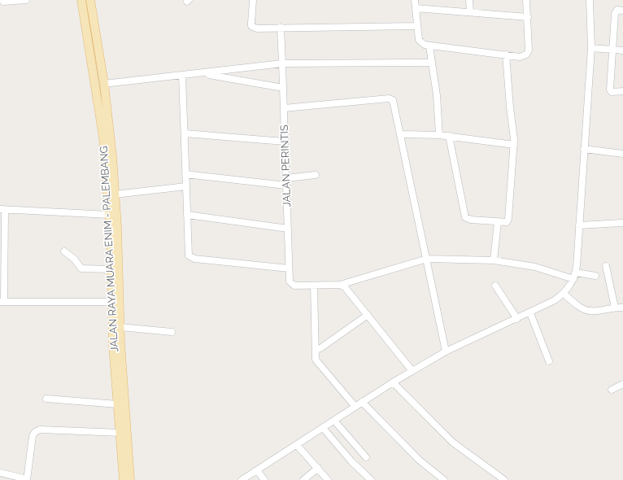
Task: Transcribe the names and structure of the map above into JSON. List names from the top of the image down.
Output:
{
  "streets": {
    "main road": ["JALAN RAYA MUARA ENIM - PALEMBANG"],
    "street": ["JALAN PERINTIS"]
  }
}
